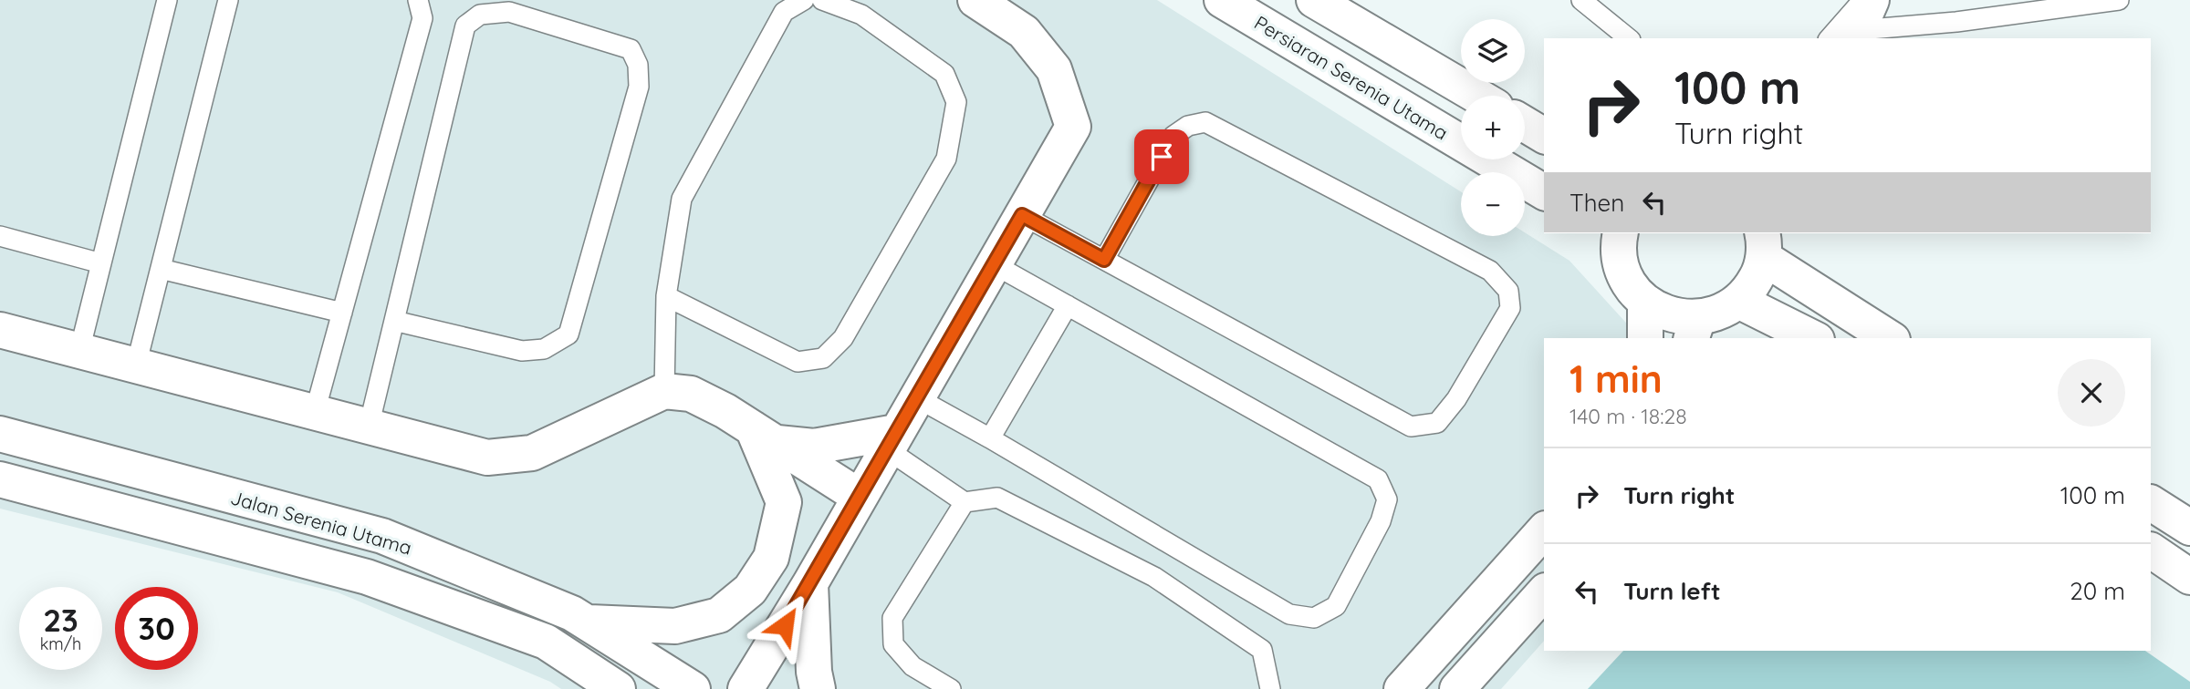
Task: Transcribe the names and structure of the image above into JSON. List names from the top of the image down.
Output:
{
  "streets": {
    "street": ["Persiaran Serenia Utama", "Jalan Serenia Utama"]
  },
  "page": {
    "map_buttons": ["+", "−"],
    "turn": ["100 m", "Turn right"],
    "then": "Then",
    "heading": ["1 min", "140 m · 18:28"],
    "list": [
      {
        "name": "Turn right",
        "value": "100 m"
      },
      {
        "name": "Turn left",
        "value": "20 m"
      }
    ],
    "speed": "23 km/h",
    "limit": "30"
  }
}
